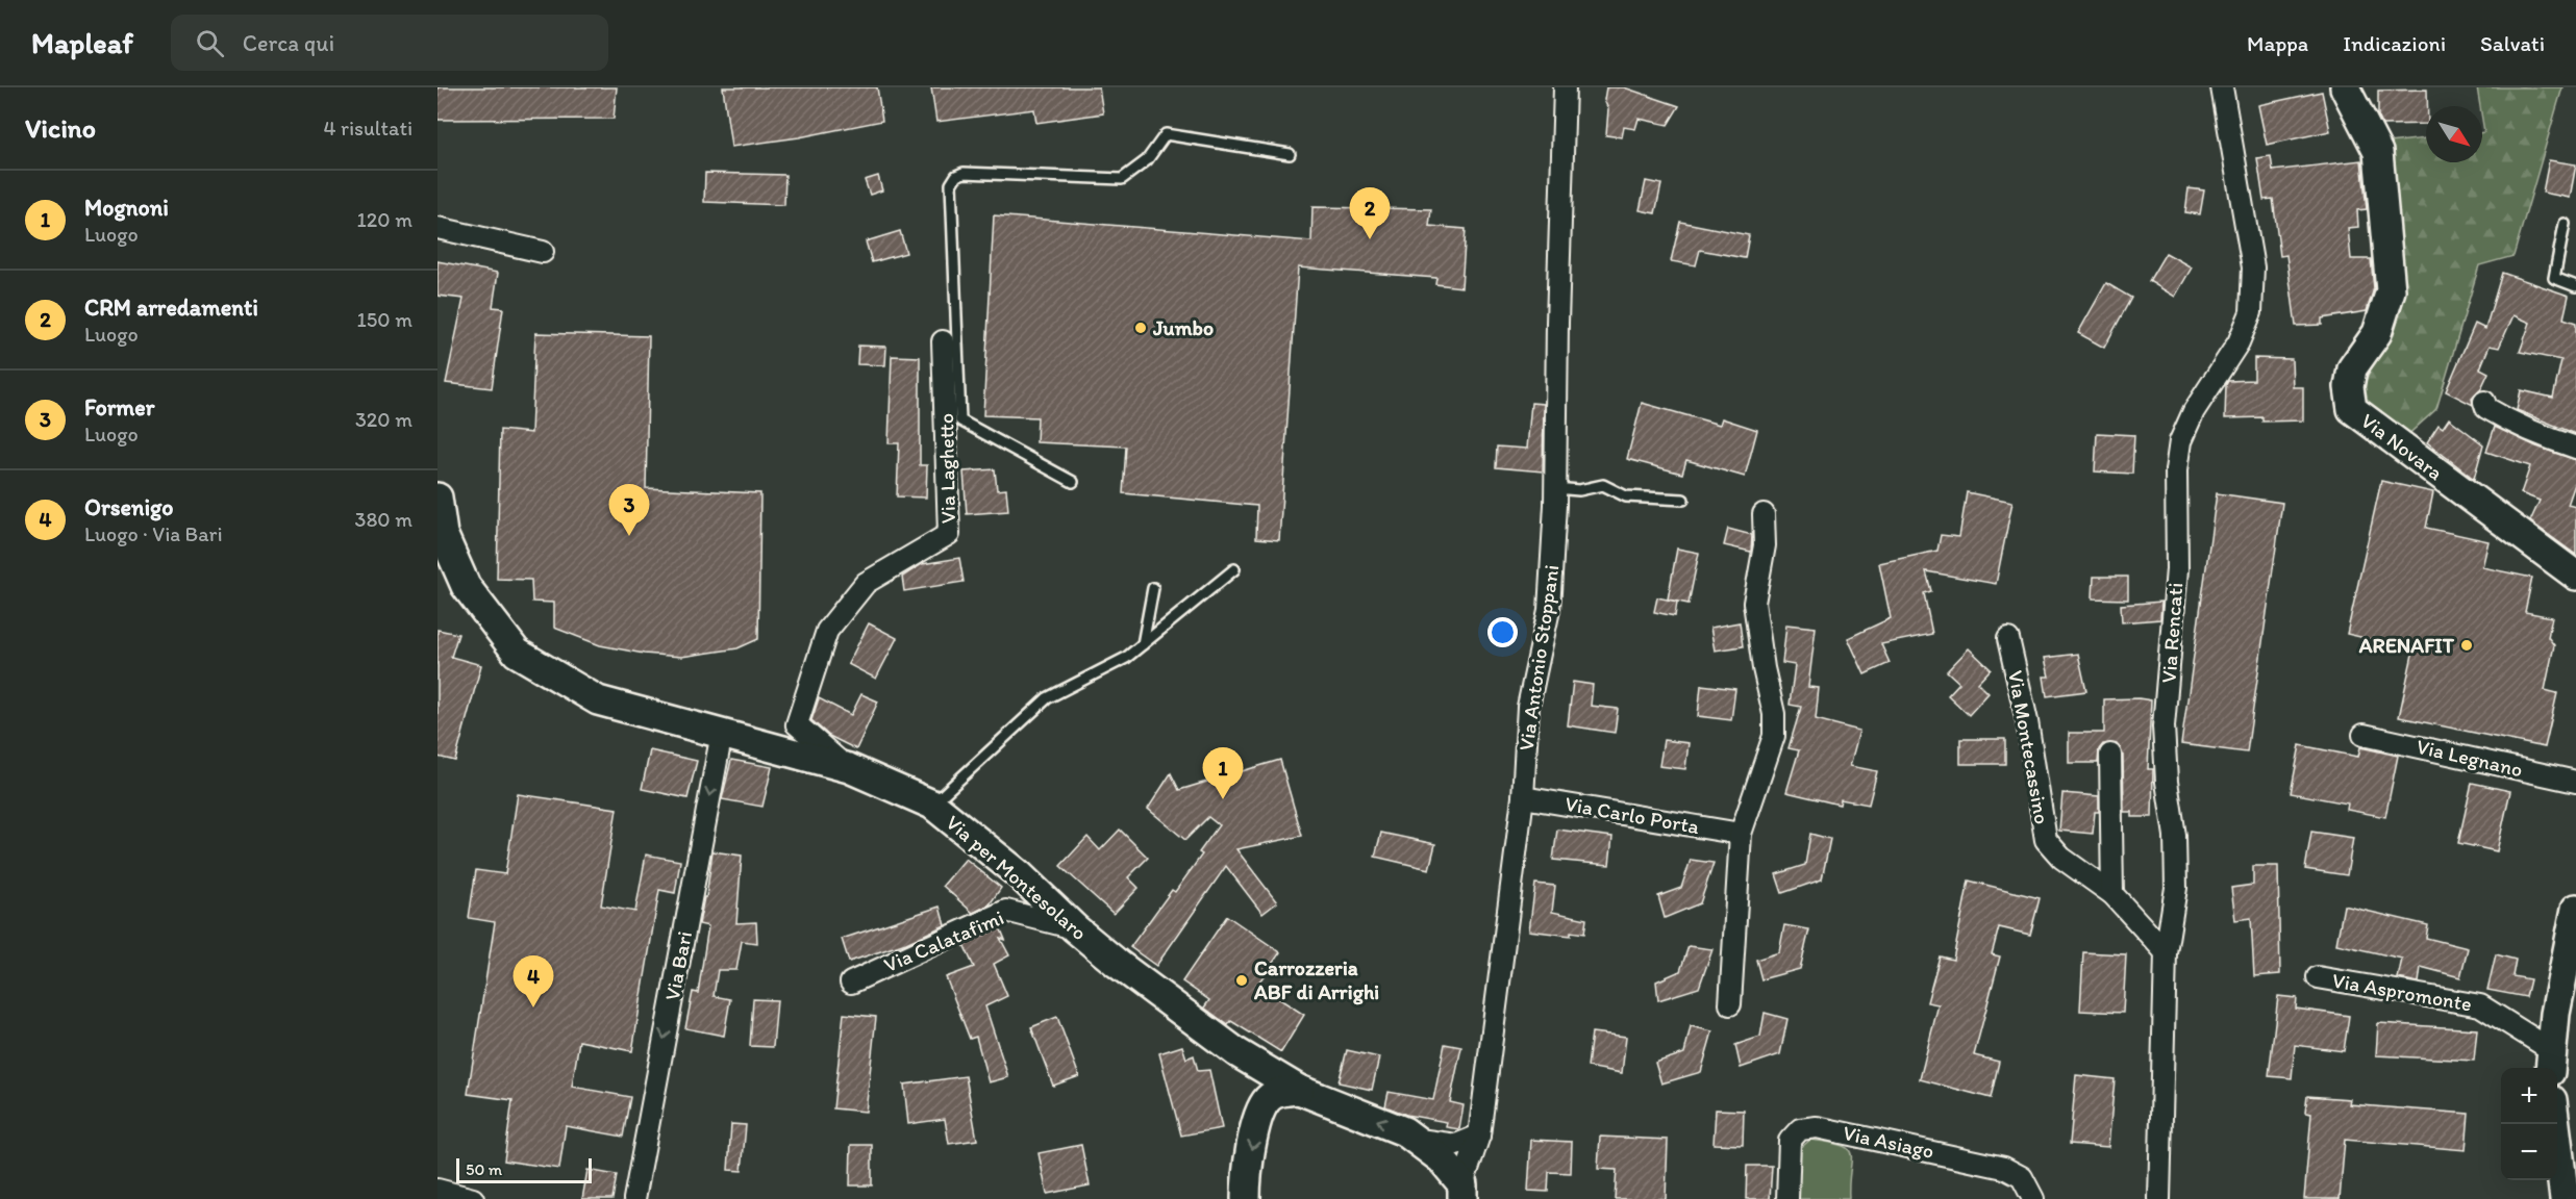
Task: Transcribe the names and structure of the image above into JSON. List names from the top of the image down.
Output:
{
  "streets": {
    "main road": ["Via Novara", "Via per Montesolaro"],
    "street": [
      "Via Laghetto",
      "Via Rencati",
      "Via Antonio Stoppani",
      "Via Montecassino",
      "Via Legnano",
      "Via Carlo Porta",
      "Via Calatafimi",
      "Via Bari",
      "Via Aspromonte",
      "Via Asiago"
    ]
  },
  "crossings": [
    ["Via Laghetto", "Via per Montesolaro"],
    ["Via Rencati", "Via Montecassino"],
    ["Via Antonio Stoppani", "Via Carlo Porta"],
    ["Via Antonio Stoppani", "Via per Montesolaro"],
    ["Via per Montesolaro", "Via Calatafimi"],
    ["Via per Montesolaro", "Via Bari"]
  ],
  "one_way": ["Via Bari"],
  "places": ["Jumbo", "ARENAFIT", "Carrozzeria ABF di Arrighi"],
  "scale_bar": "50 m",
  "north": "bottom right",
  "page": {
    "header": "Mapleaf",
    "search": "Cerca qui",
    "nav": ["Mappa", "Indicazioni", "Salvati"],
    "heading": ["Vicino", "4 risultati"],
    "list": [
      {
        "mark": "1",
        "name": "Mognoni",
        "note": "Luogo",
        "value": "120 m"
      },
      {
        "mark": "2",
        "name": "CRM arredamenti",
        "note": "Luogo",
        "value": "150 m"
      },
      {
        "mark": "3",
        "name": "Former",
        "note": "Luogo",
        "value": "320 m"
      },
      {
        "mark": "4",
        "name": "Orsenigo",
        "note": "Luogo · Via Bari",
        "value": "380 m"
      }
    ],
    "pins": [
      "2",
      "3",
      "1",
      "4"
    ],
    "map_buttons": ["+", "−"],
    "scale": "50 m"
  }
}
